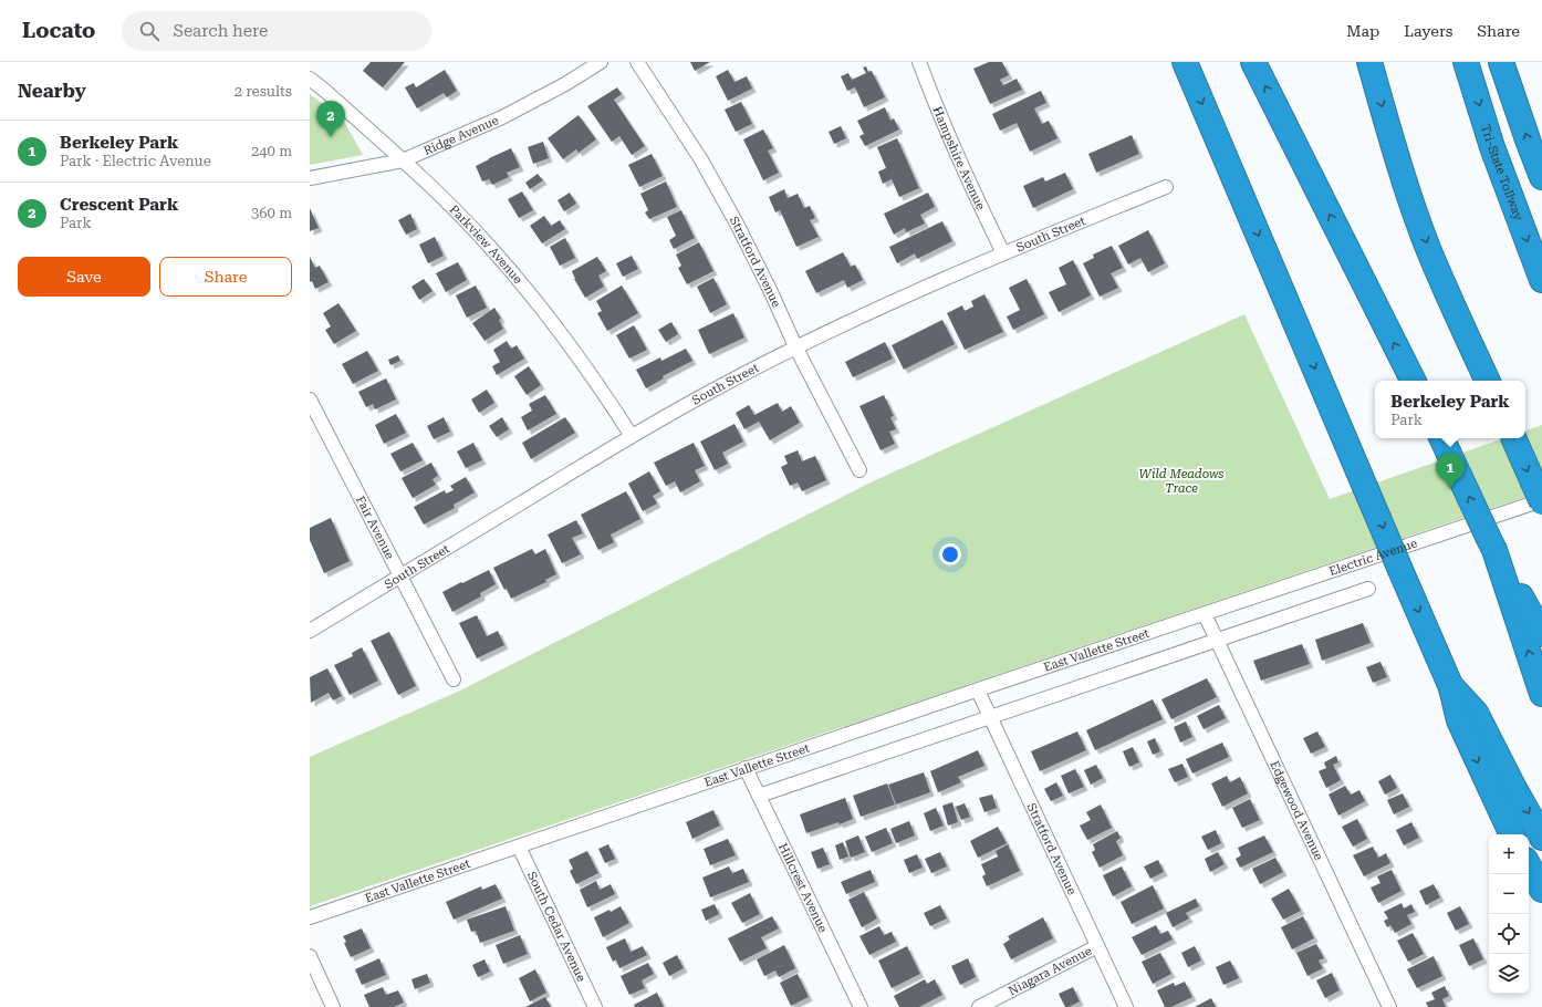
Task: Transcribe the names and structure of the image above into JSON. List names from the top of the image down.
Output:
{
  "streets": {
    "highway": ["Tri-State Tollway"],
    "street": [
      "Ridge Avenue",
      "Hampshire Avenue",
      "South Street",
      "Parkview Avenue",
      "Stratford Avenue",
      "Fair Avenue",
      "Electric Avenue",
      "East Vallette Street",
      "Edgewood Avenue",
      "Hillcrest Avenue",
      "South Cedar Avenue",
      "Niagara Avenue"
    ]
  },
  "crossings": [
    ["Ridge Avenue", "Parkview Avenue"],
    ["Hampshire Avenue", "South Street"],
    ["South Street", "Parkview Avenue"],
    ["South Street", "Stratford Avenue"],
    ["South Street", "Fair Avenue"],
    ["Stratford Avenue", "East Vallette Street"],
    ["Stratford Avenue", "Niagara Avenue"],
    ["Electric Avenue", "East Vallette Street"],
    ["Electric Avenue", "Edgewood Avenue"],
    ["East Vallette Street", "Edgewood Avenue"],
    ["East Vallette Street", "Hillcrest Avenue"],
    ["East Vallette Street", "South Cedar Avenue"]
  ],
  "parks": ["Wild Meadows Trace"],
  "page": {
    "header": "Locato",
    "search": "Search here",
    "nav": ["Map", "Layers", "Share"],
    "heading": ["Nearby", "2 results"],
    "pins": ["2", "1"],
    "list": [
      {
        "mark": "1",
        "name": "Berkeley Park",
        "note": "Park · Electric Avenue",
        "value": "240 m"
      },
      {
        "mark": "2",
        "name": "Crescent Park",
        "note": "Park",
        "value": "360 m"
      }
    ],
    "buttons": ["Save", "Share"],
    "popup": ["Berkeley Park", "Park"],
    "map_buttons": ["+", "−"]
  }
}
